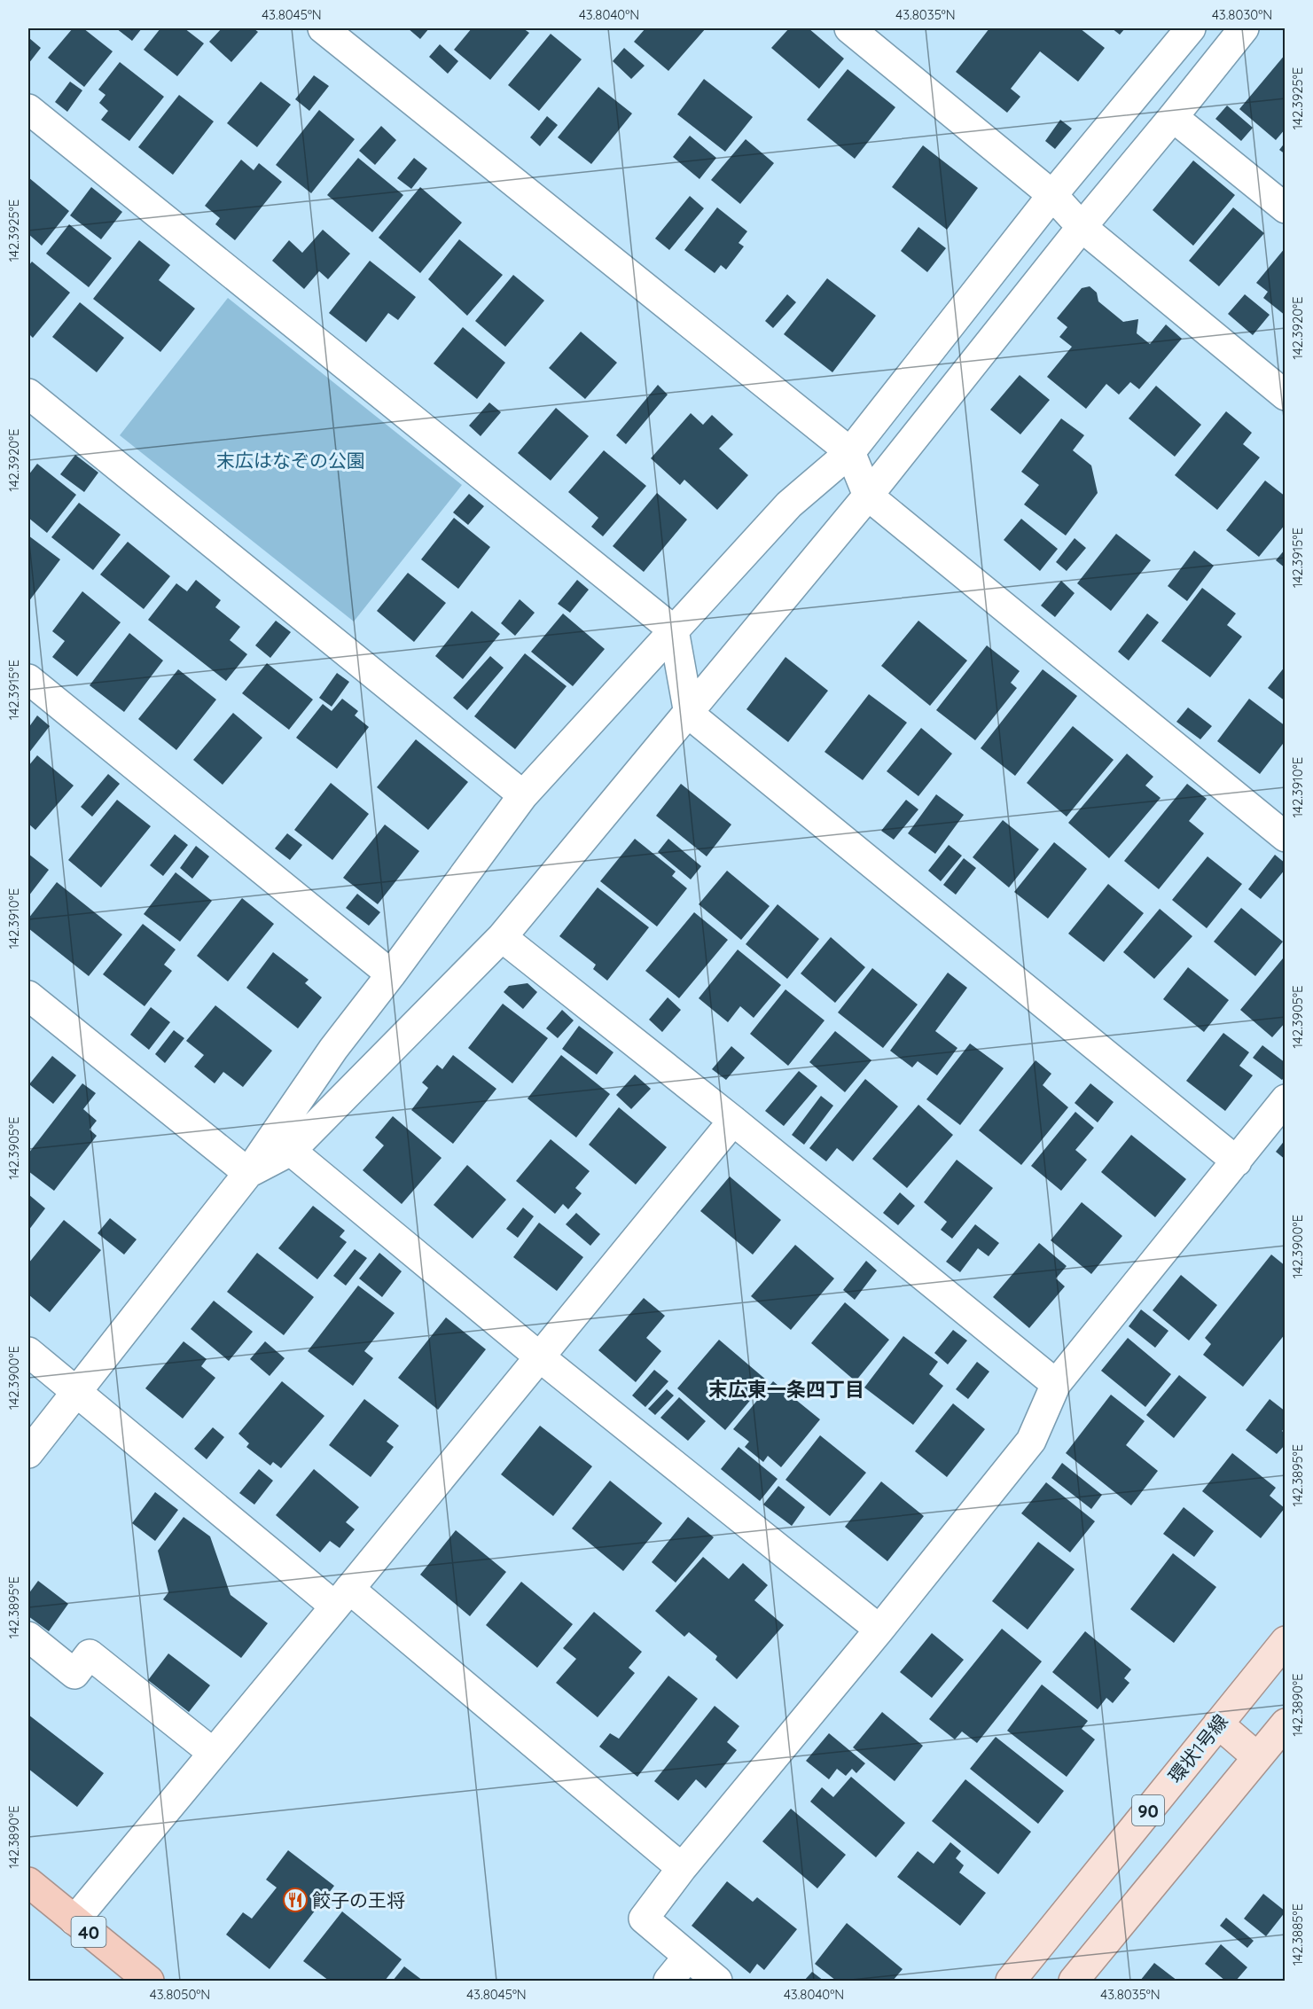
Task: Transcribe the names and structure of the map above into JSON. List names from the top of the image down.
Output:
{
  "streets": {
    "highway": ["40"],
    "main road": ["環状1号線", "90"]
  },
  "districts": ["末広東一条四丁目"],
  "parks": ["末広はなぞの公園"],
  "places": {
    "restaurant": ["餃子の王将"]
  },
  "coordinates": [
    "43.8045°N",
    "43.8040°N",
    "43.8035°N",
    "43.8030°N",
    "142.3925°E",
    "142.3920°E",
    "142.3915°E",
    "142.3910°E",
    "142.3905°E",
    "142.3900°E",
    "142.3895°E",
    "142.3890°E",
    "142.3885°E",
    "43.8050°N"
  ]
}
